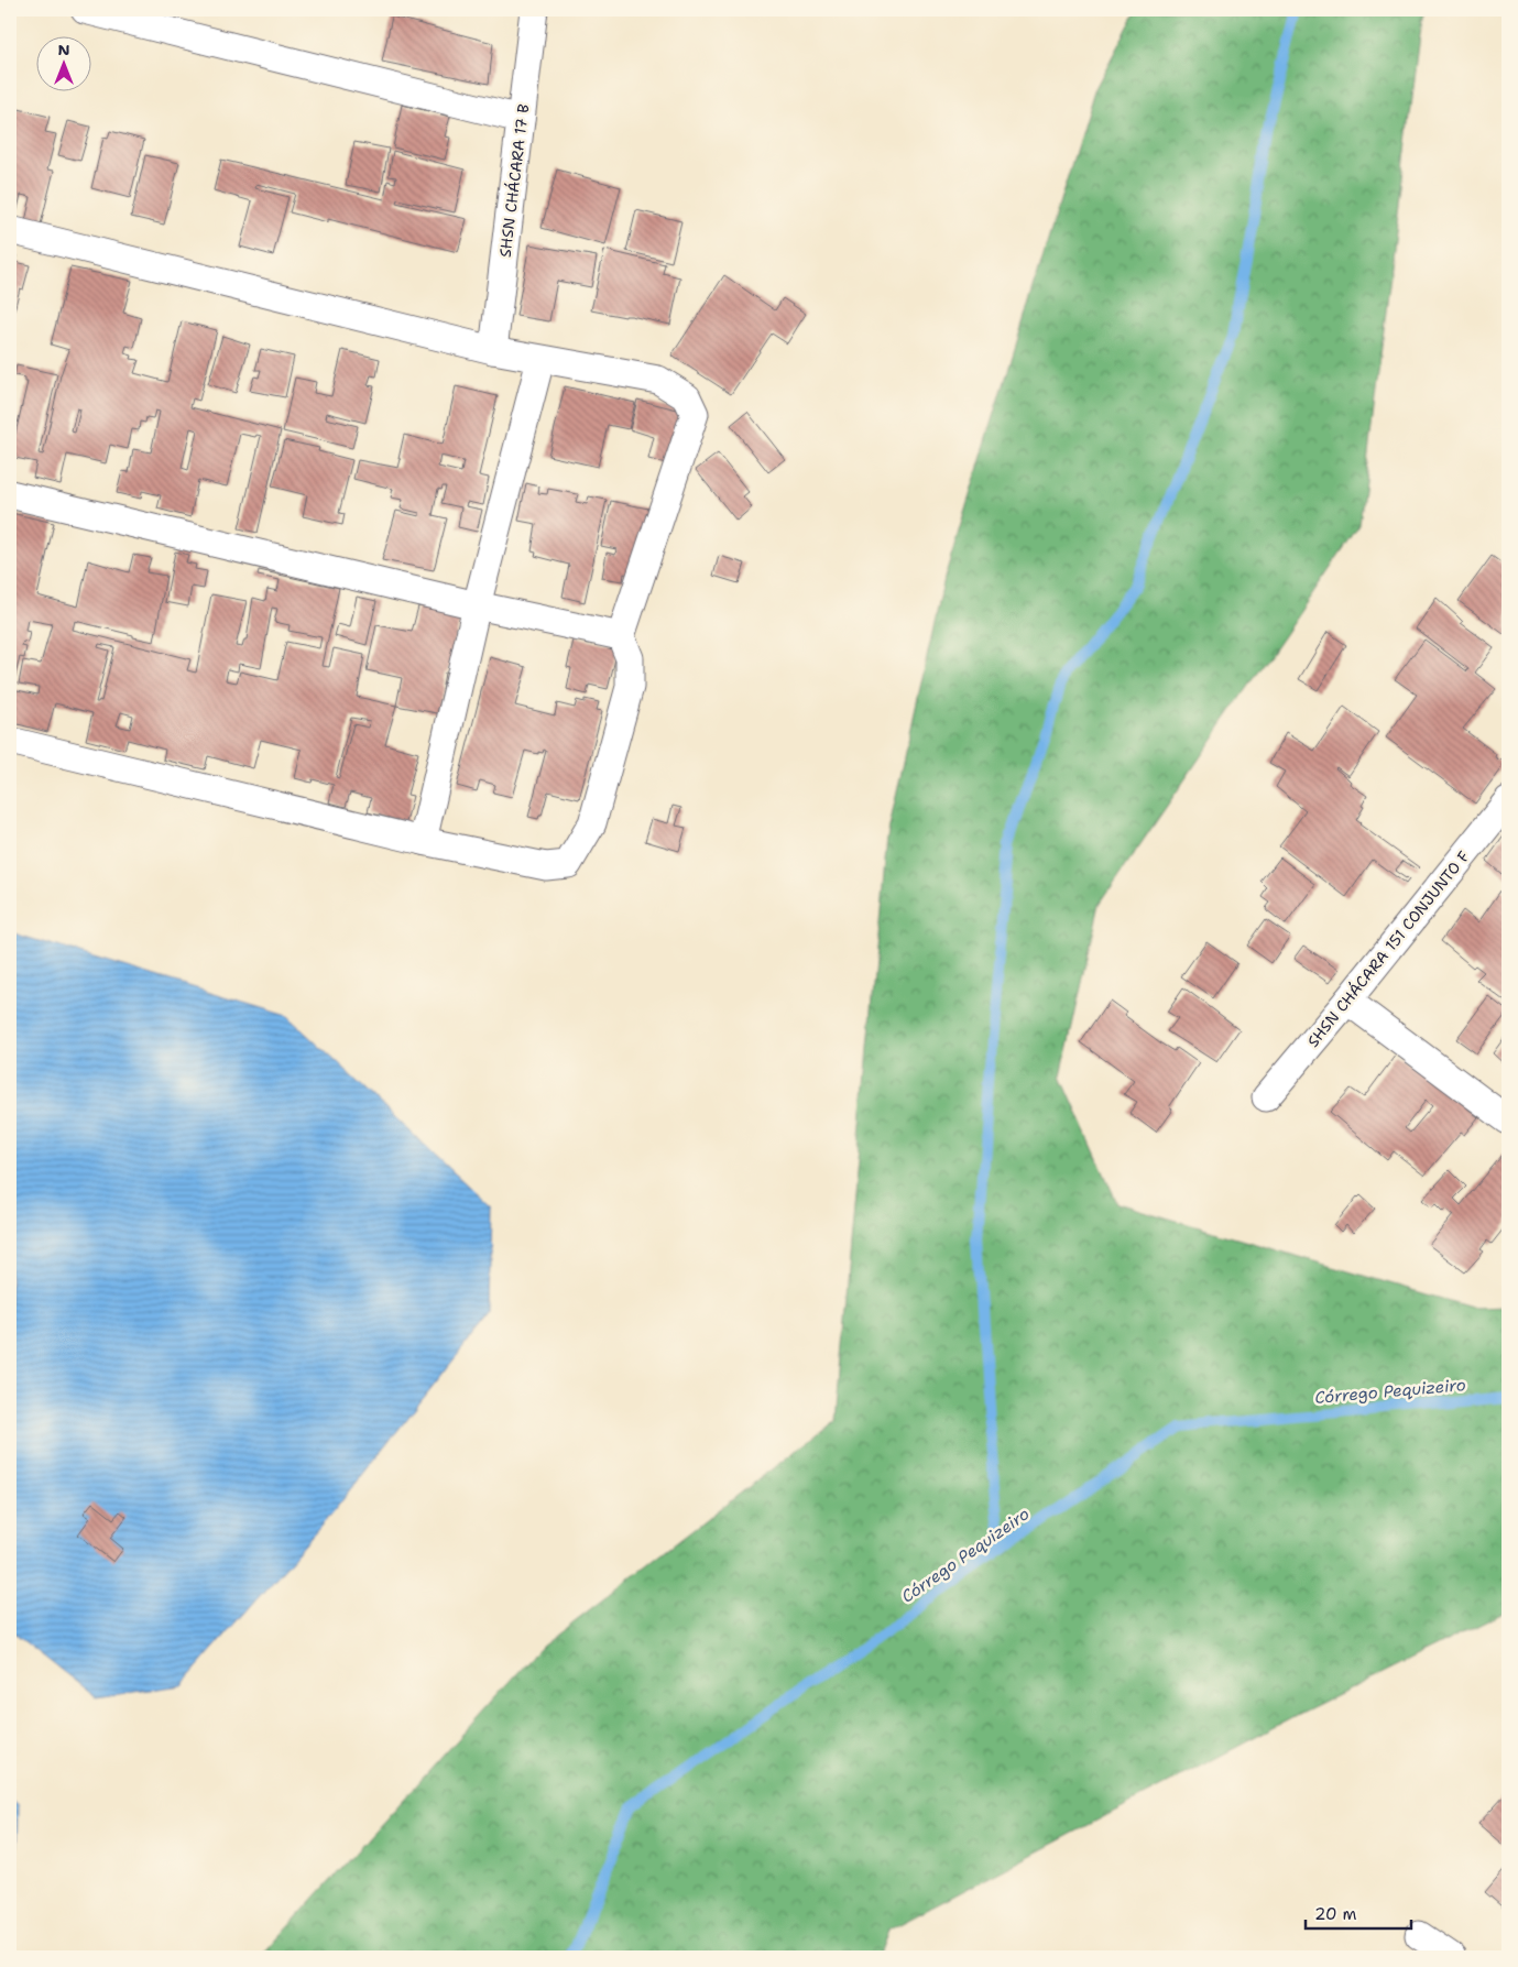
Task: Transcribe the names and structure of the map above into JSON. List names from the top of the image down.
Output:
{
  "streets": {
    "street": ["SHSN CHÁCARA 17 B", "SHSN CHÁCARA 151 CONJUNTO F"]
  },
  "water": ["Córrego Pequizeiro"],
  "scale_bar": "20 m",
  "north": "top"
}
